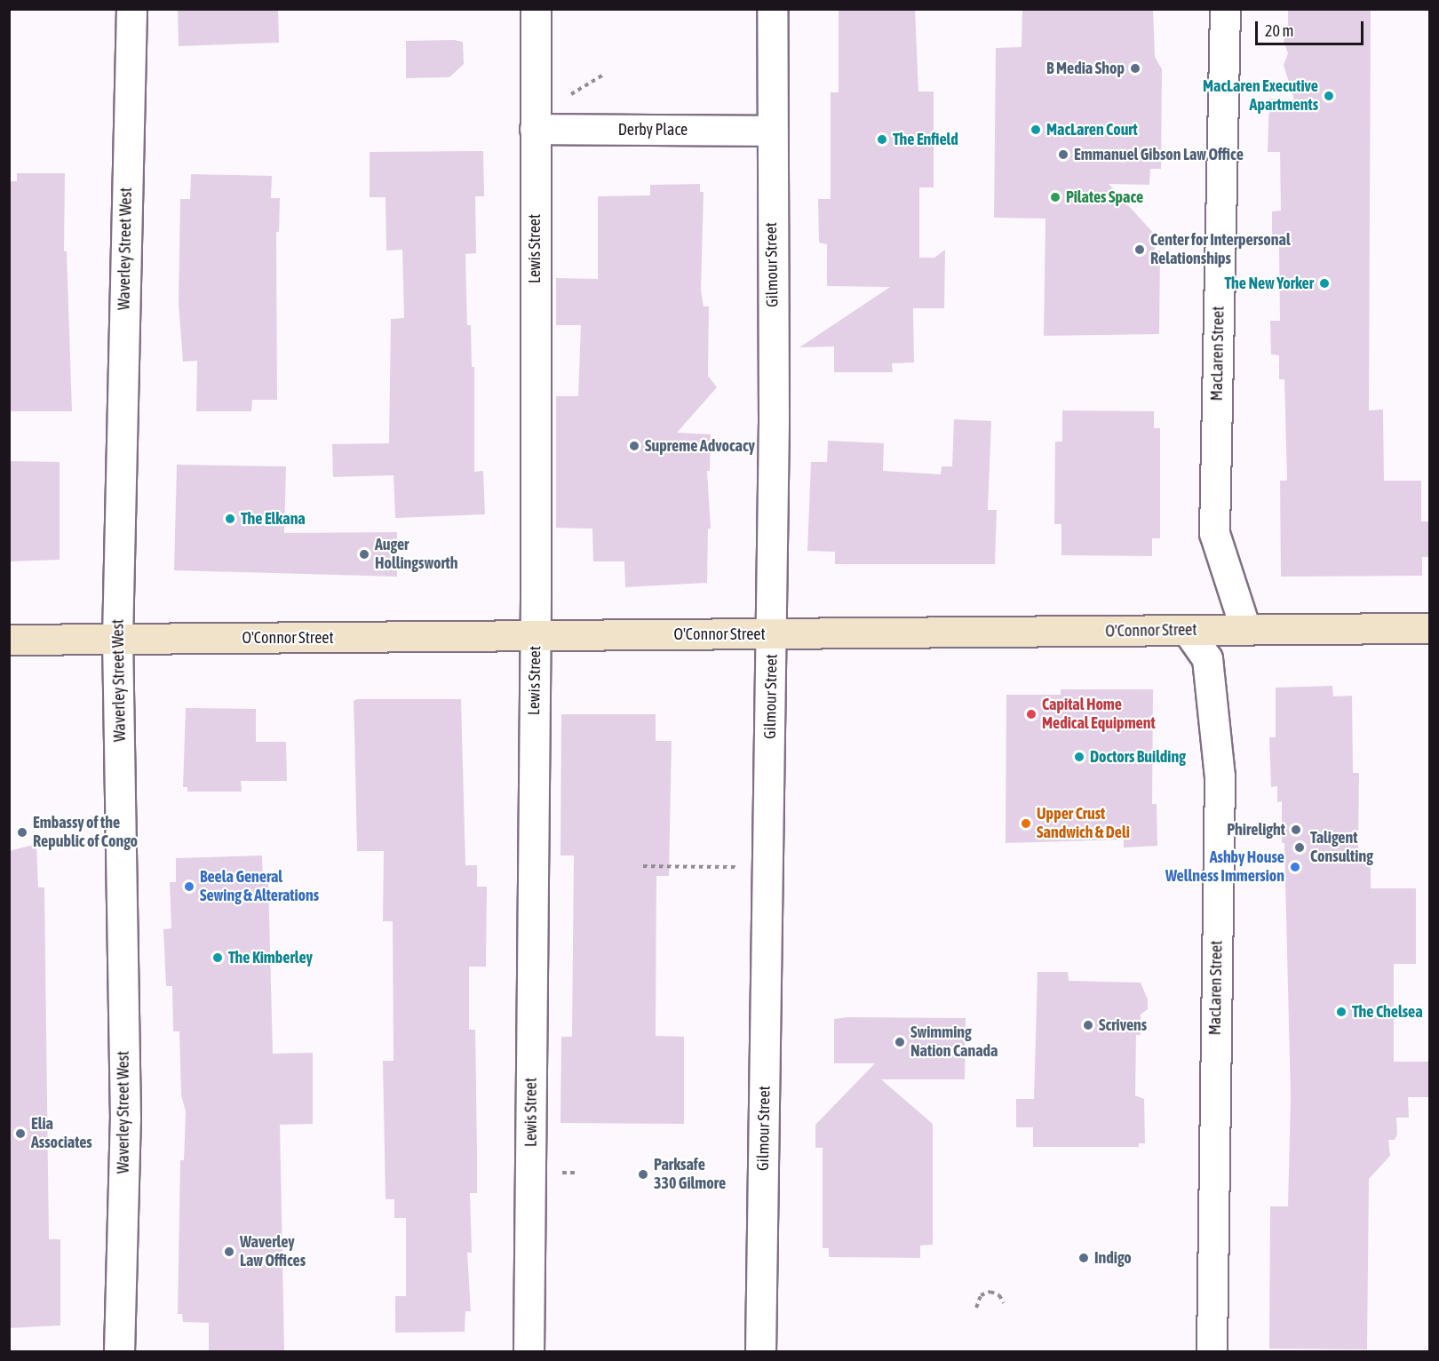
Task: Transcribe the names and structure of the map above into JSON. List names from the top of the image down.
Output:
{
  "streets": {
    "main road": ["O'Connor Street"],
    "street": [
      "Derby Place",
      "Waverley Street West",
      "Lewis Street",
      "Gilmour Street",
      "MacLaren Street"
    ]
  },
  "crossings": [
    ["Derby Place", "Lewis Street"],
    ["Derby Place", "Gilmour Street"],
    ["Waverley Street West", "O'Connor Street"],
    ["Lewis Street", "O'Connor Street"],
    ["Gilmour Street", "O'Connor Street"],
    ["MacLaren Street", "O'Connor Street"]
  ],
  "places": [
    "B Media Shop",
    "MacLaren Executive Apartments",
    "MacLaren Court",
    "The Enfield",
    "Emmanuel Gibson Law Office",
    "Pilates Space",
    "Center for Interpersonal Relationships",
    "The New Yorker",
    "Supreme Advocacy",
    "The Elkana",
    "Auger Hollingsworth",
    "Capital Home Medical Equipment",
    "Doctors Building",
    "Upper Crust Sandwich & Deli",
    "Phirelight",
    "Embassy of the Republic of Congo",
    "Taligent Consulting",
    "Ashby House Wellness Immersion",
    "Beela General Sewing & Alterations",
    "The Kimberley",
    "The Chelsea",
    "Scrivens",
    "Swimming Nation Canada",
    "Elia Associates",
    "Parksafe 330 Gilmore",
    "Waverley Law Offices",
    "Indigo"
  ],
  "scale_bar": "20 m"
}
